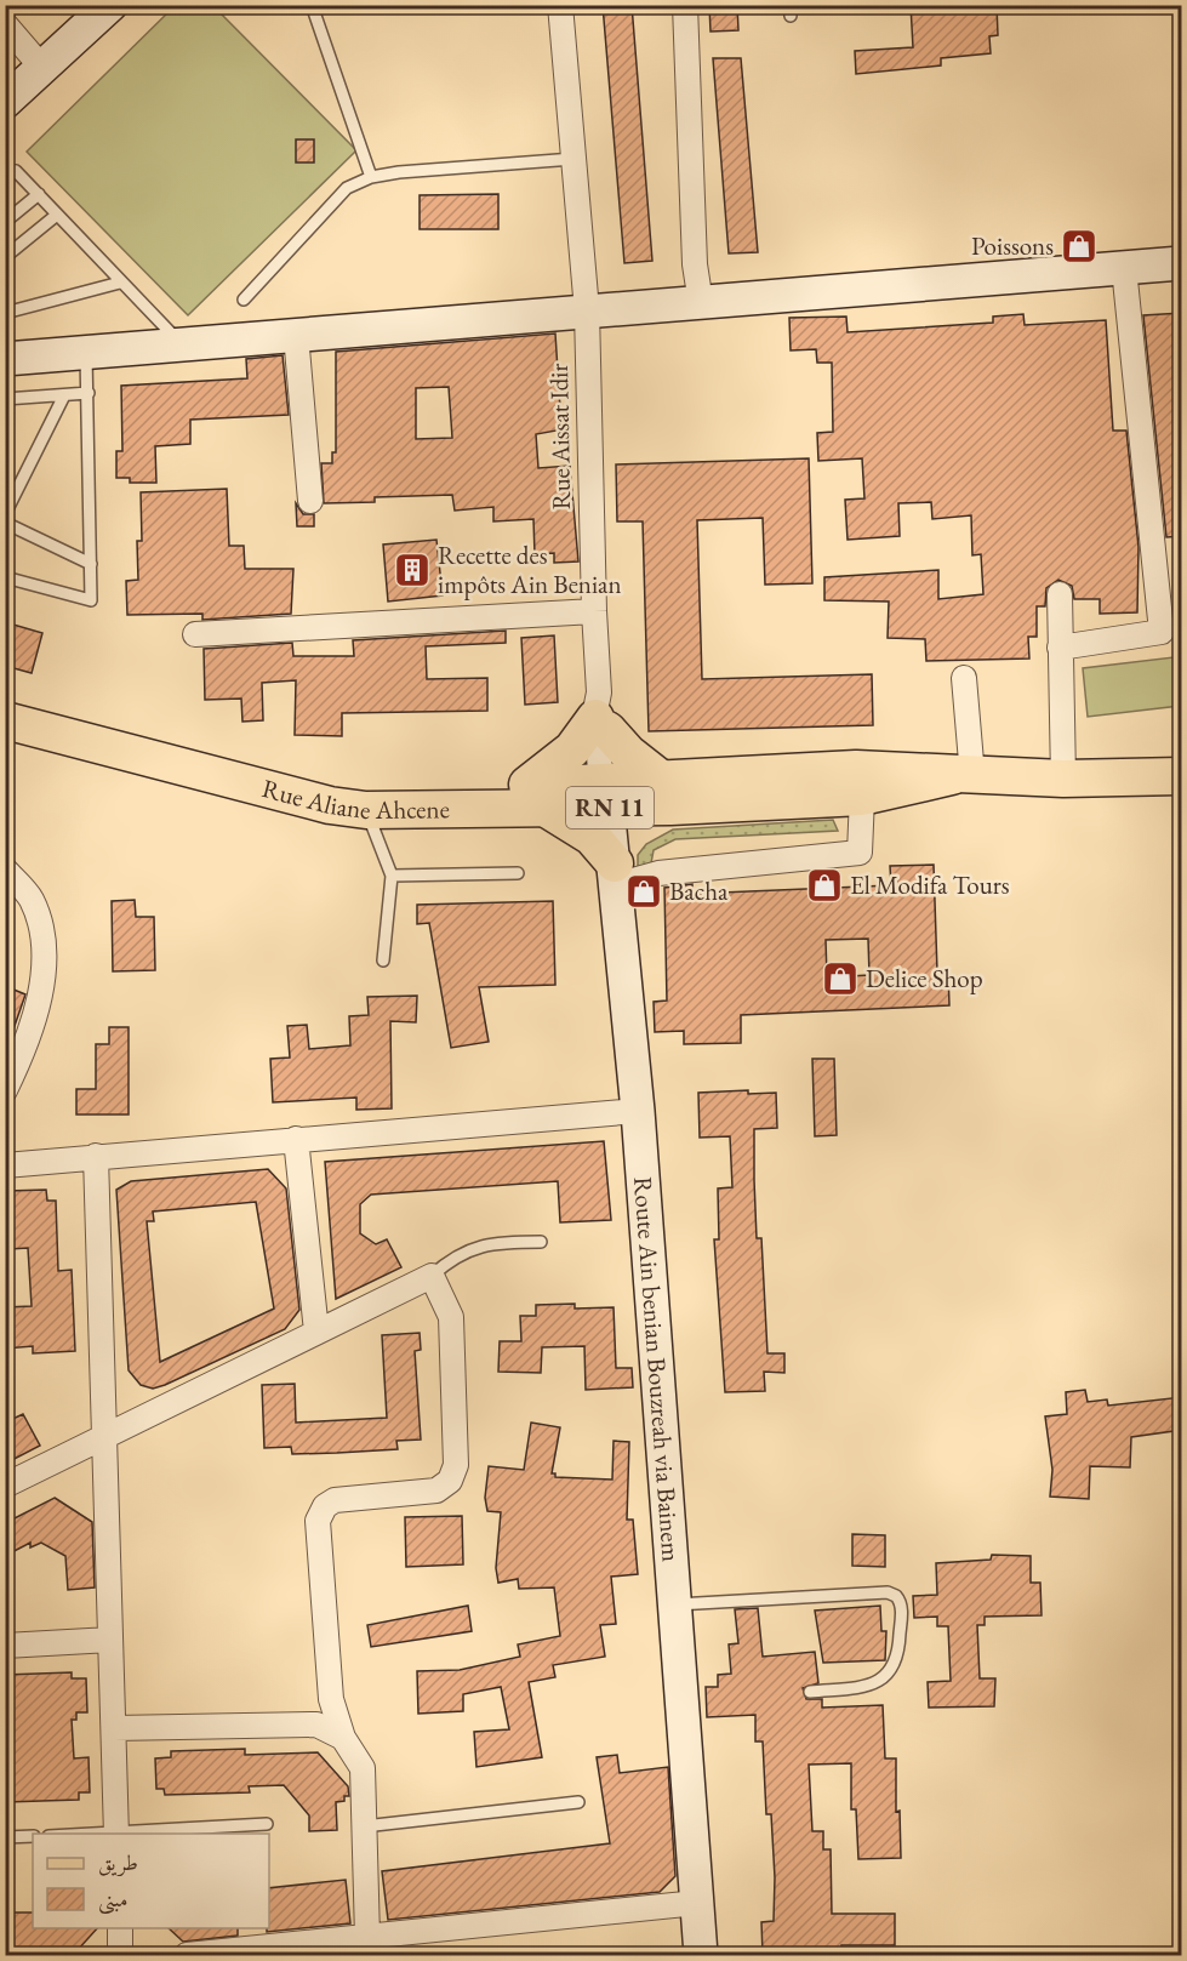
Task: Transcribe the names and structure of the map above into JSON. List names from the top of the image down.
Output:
{
  "streets": {
    "main road": ["Rue Aliane Ahcene", "RN 11", "Route Ain benian Bouzreah via Bainem"],
    "street": ["Rue Aissat Idir"]
  },
  "crossings": [
    ["Rue Aissat Idir", "Rue Aliane Ahcene"],
    ["Rue Aissat Idir", "Route Ain benian Bouzreah via Bainem"],
    ["Rue Aliane Ahcene", "RN 11"],
    ["Rue Aliane Ahcene", "Route Ain benian Bouzreah via Bainem"]
  ],
  "places": {
    "shop": [
      "Poissons",
      "El Modifa Tours",
      "Bacha",
      "Delice Shop"
    ],
    "building": ["Recette des impôts Ain Benian"]
  },
  "legend": ["طريق", "مبنى"]
}
